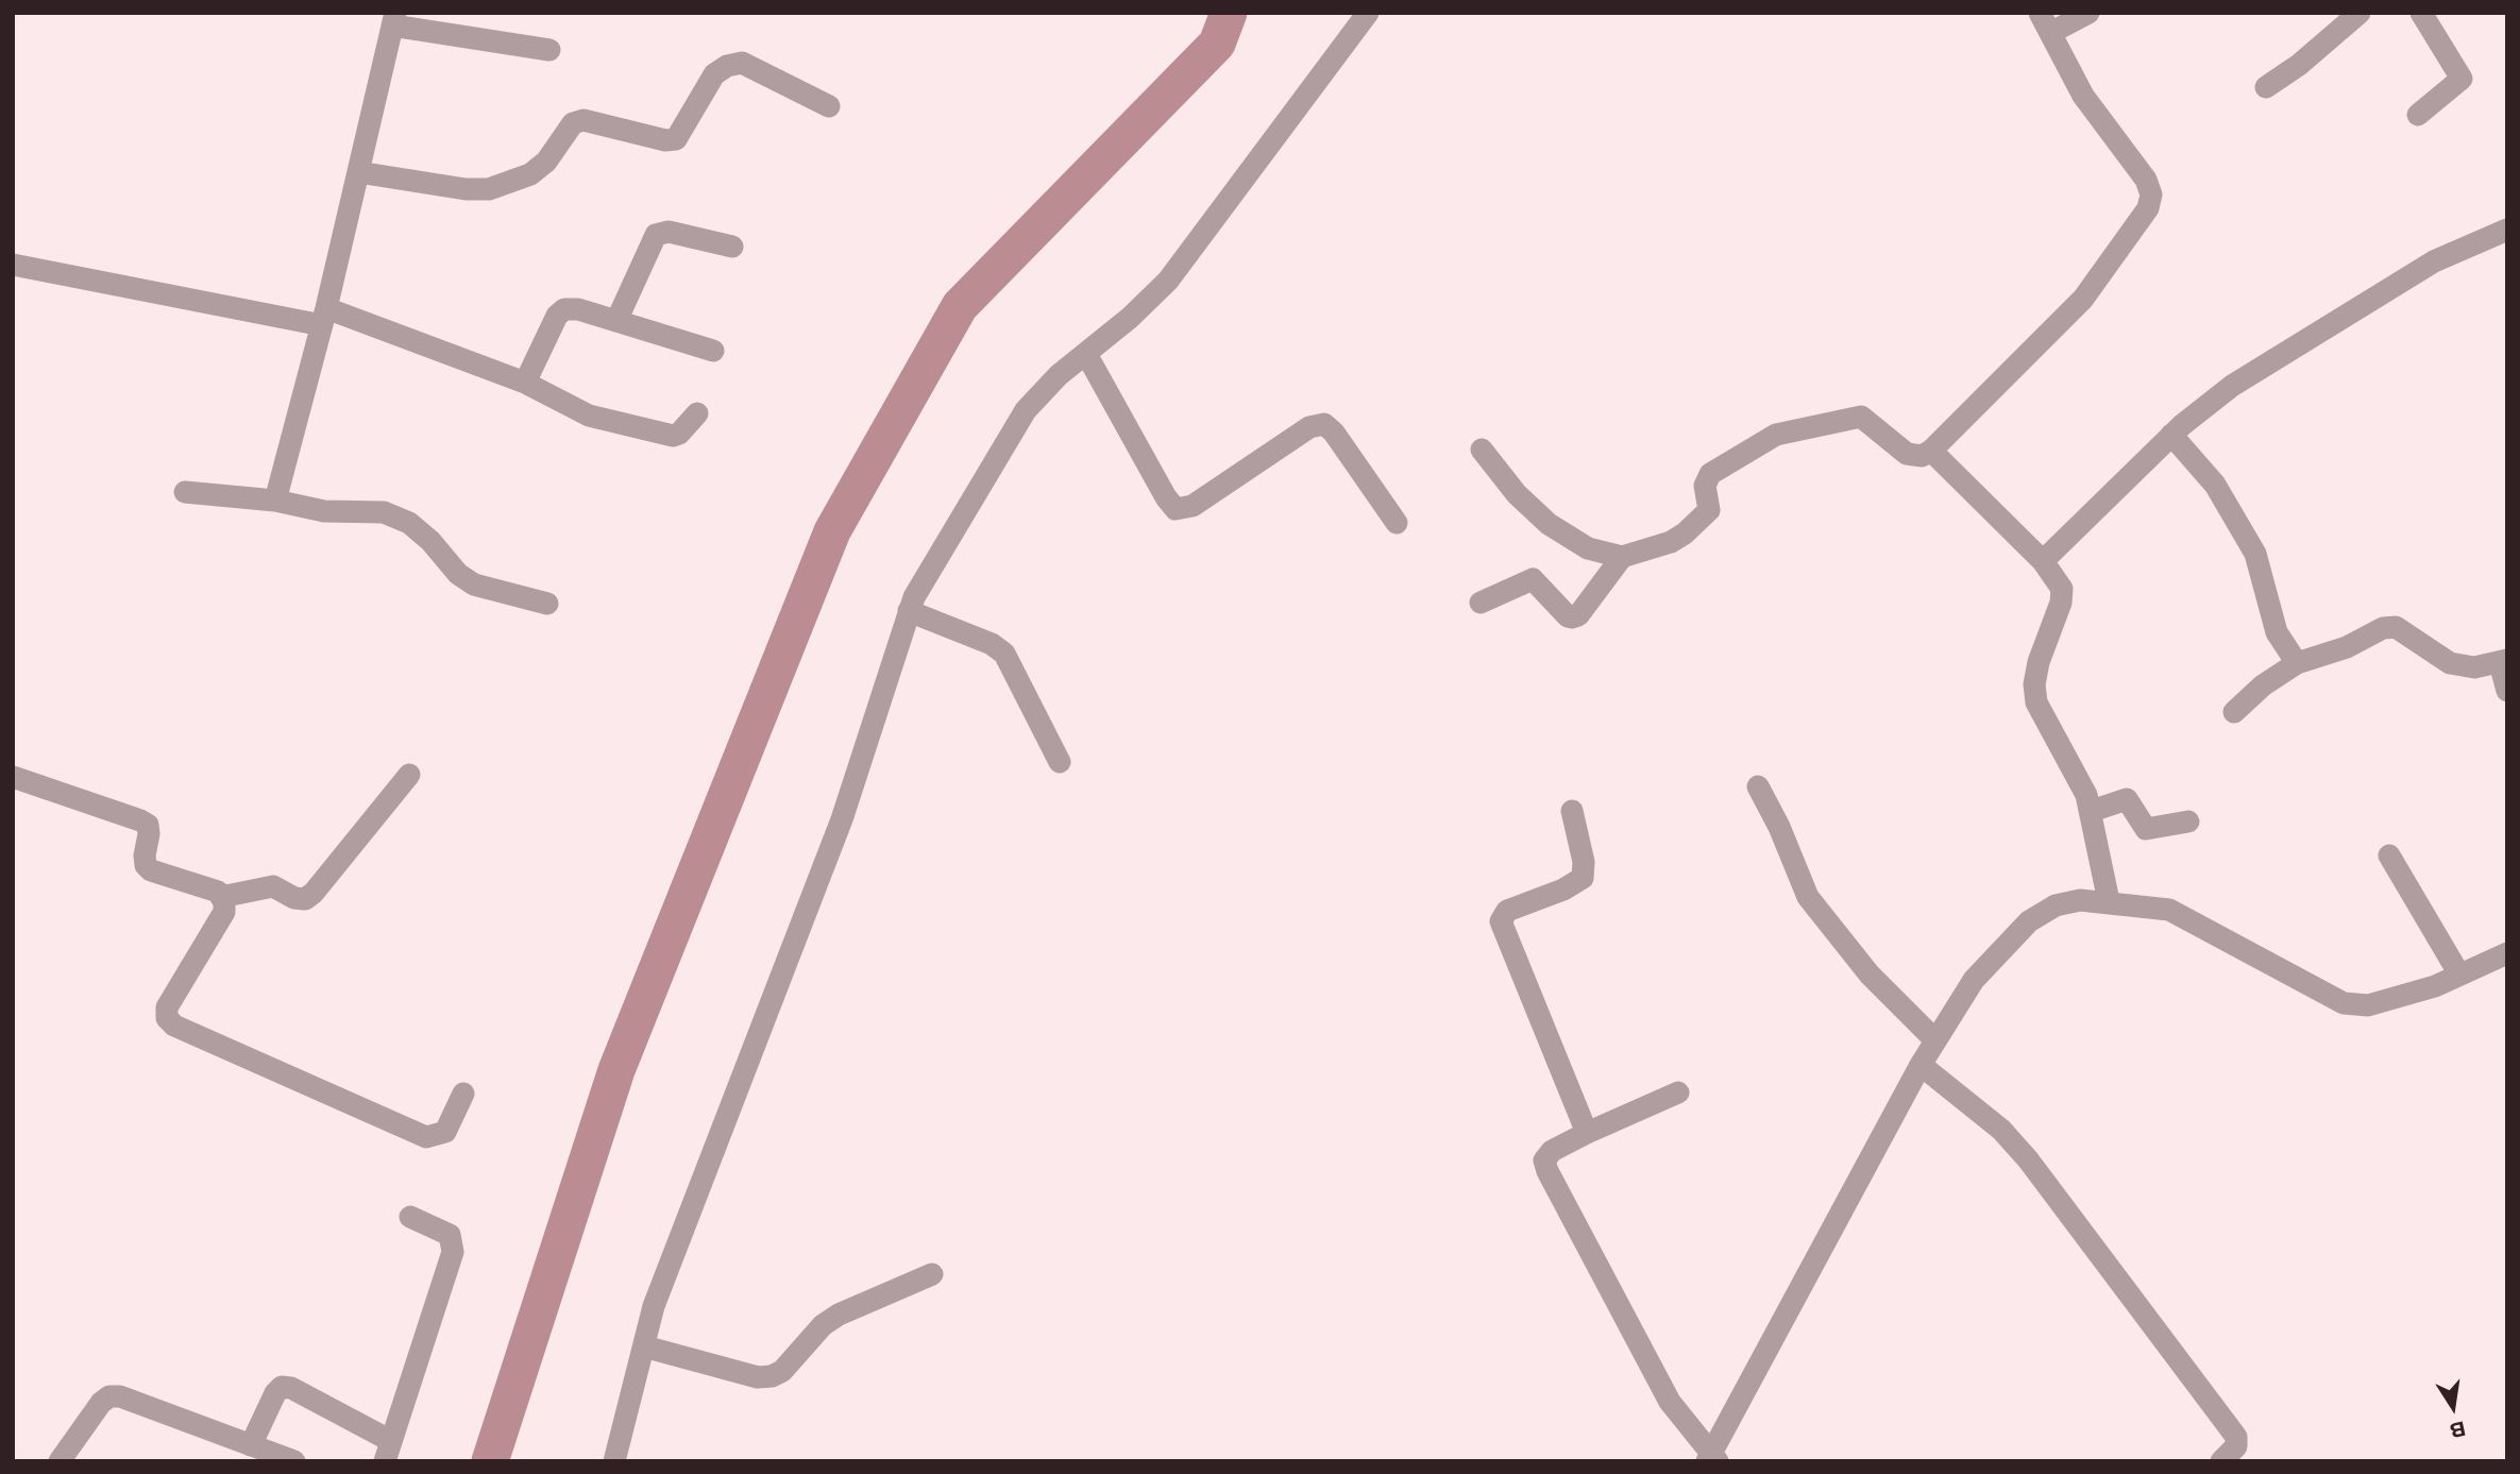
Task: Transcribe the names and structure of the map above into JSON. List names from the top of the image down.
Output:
{
  "north": "bottom"
}
